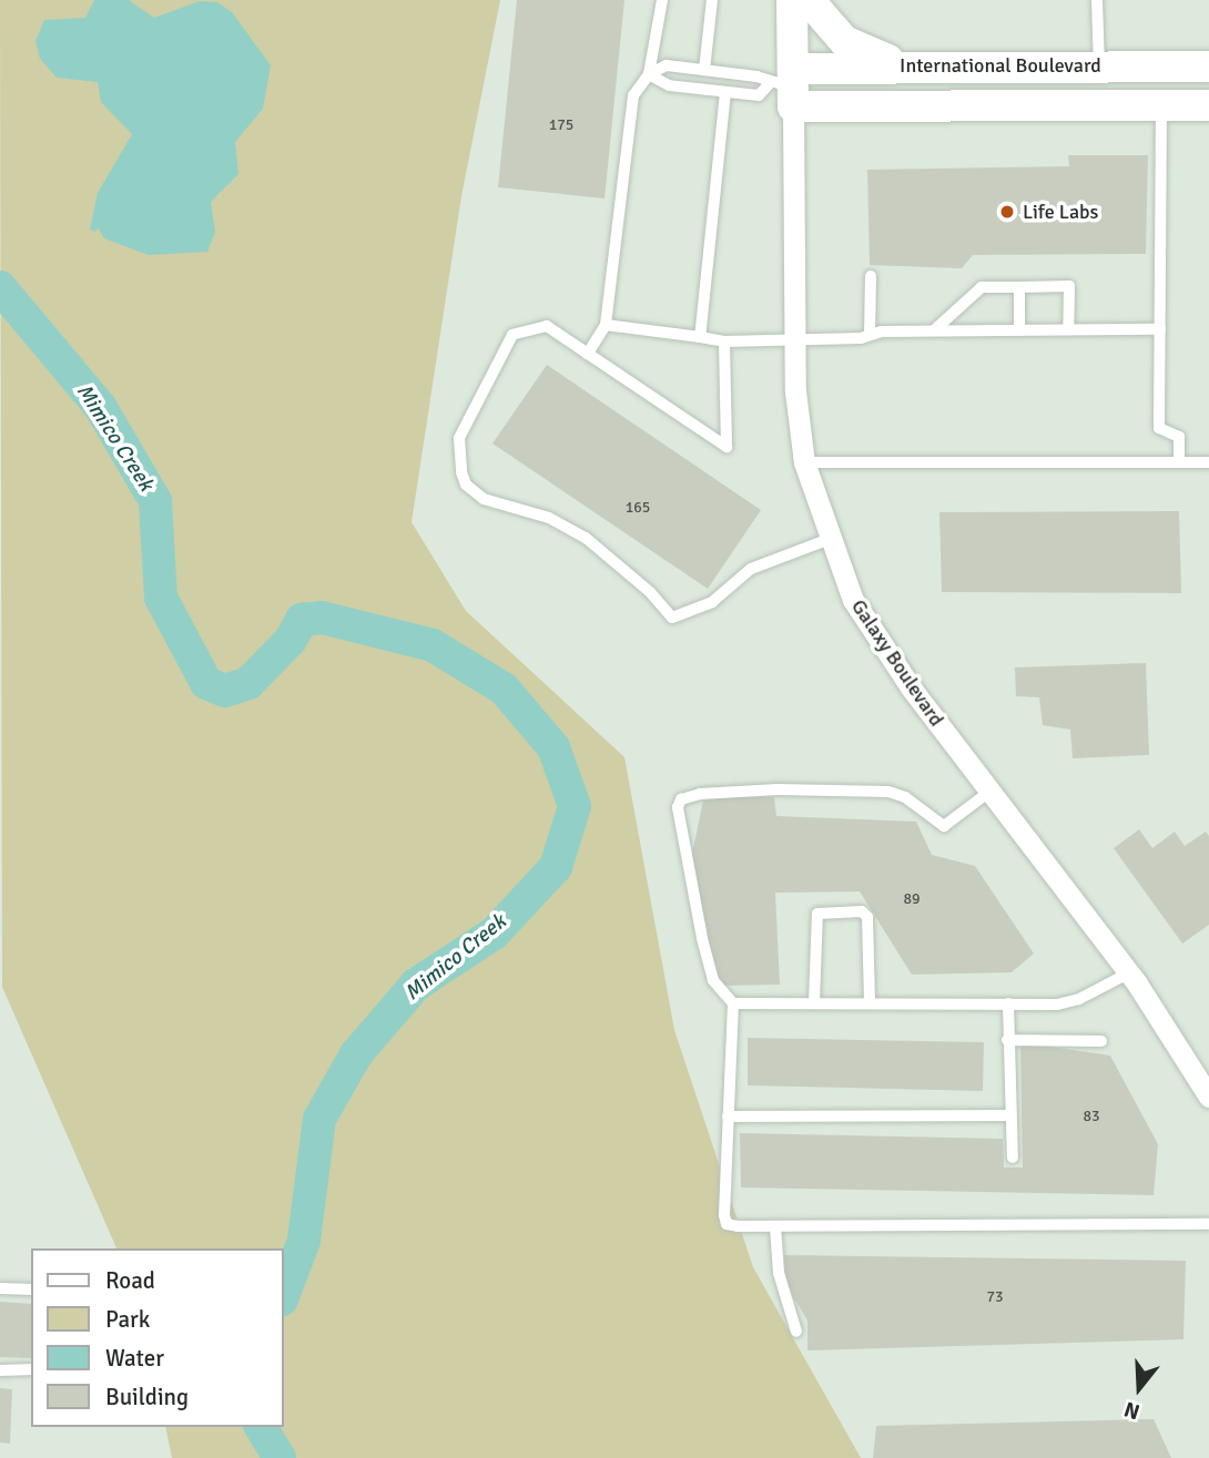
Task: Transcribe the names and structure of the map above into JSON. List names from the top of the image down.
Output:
{
  "streets": {
    "street": ["International Boulevard", "Galaxy Boulevard"]
  },
  "crossings": [
    ["International Boulevard", "Galaxy Boulevard"]
  ],
  "water": ["Mimico Creek"],
  "places": ["Life Labs"],
  "house_numbers": [
    "175",
    "165",
    "89",
    "83",
    "73"
  ],
  "legend": [
    "Road",
    "Park",
    "Water",
    "Building"
  ],
  "north": "bottom"
}
